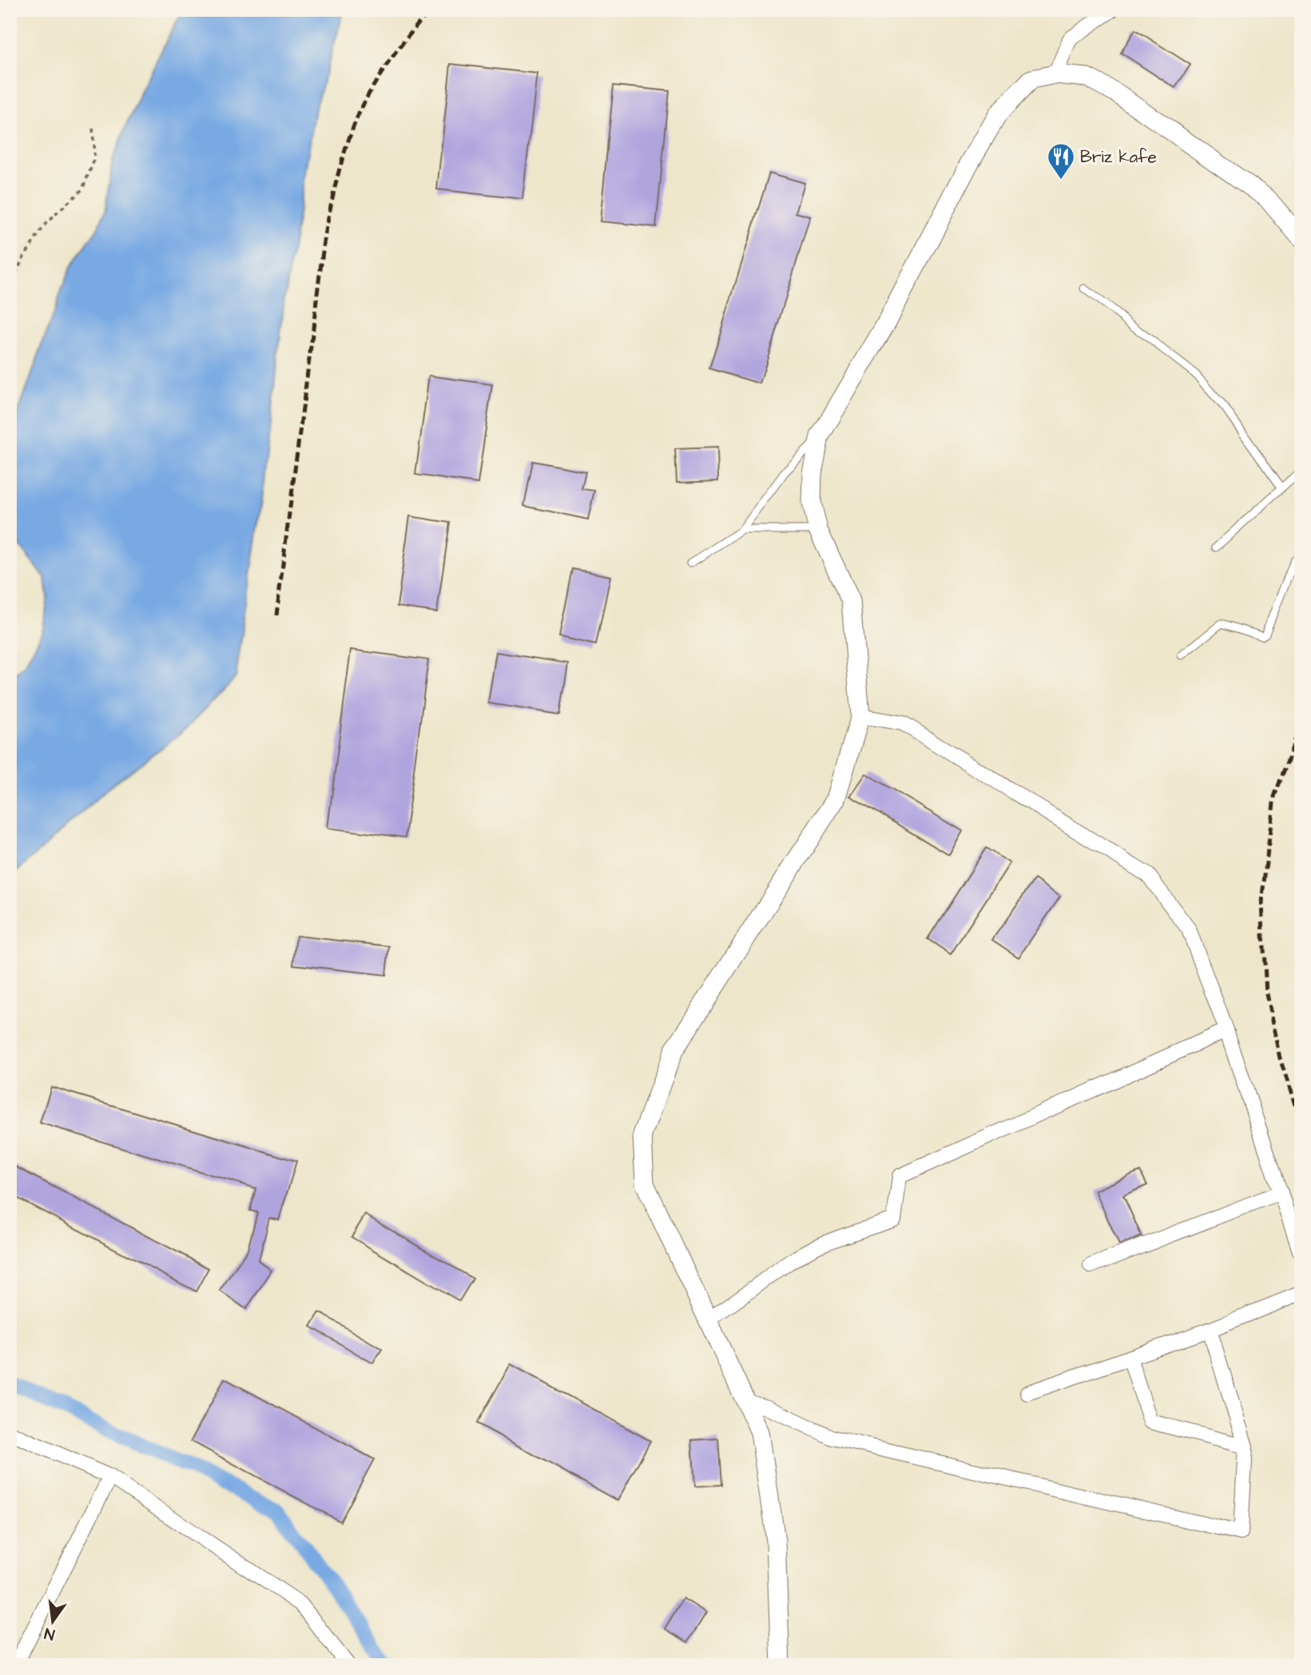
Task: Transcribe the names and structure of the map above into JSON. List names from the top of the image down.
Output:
{
  "places": {
    "restaurant": ["Briz kafe"]
  },
  "north": "bottom"
}
